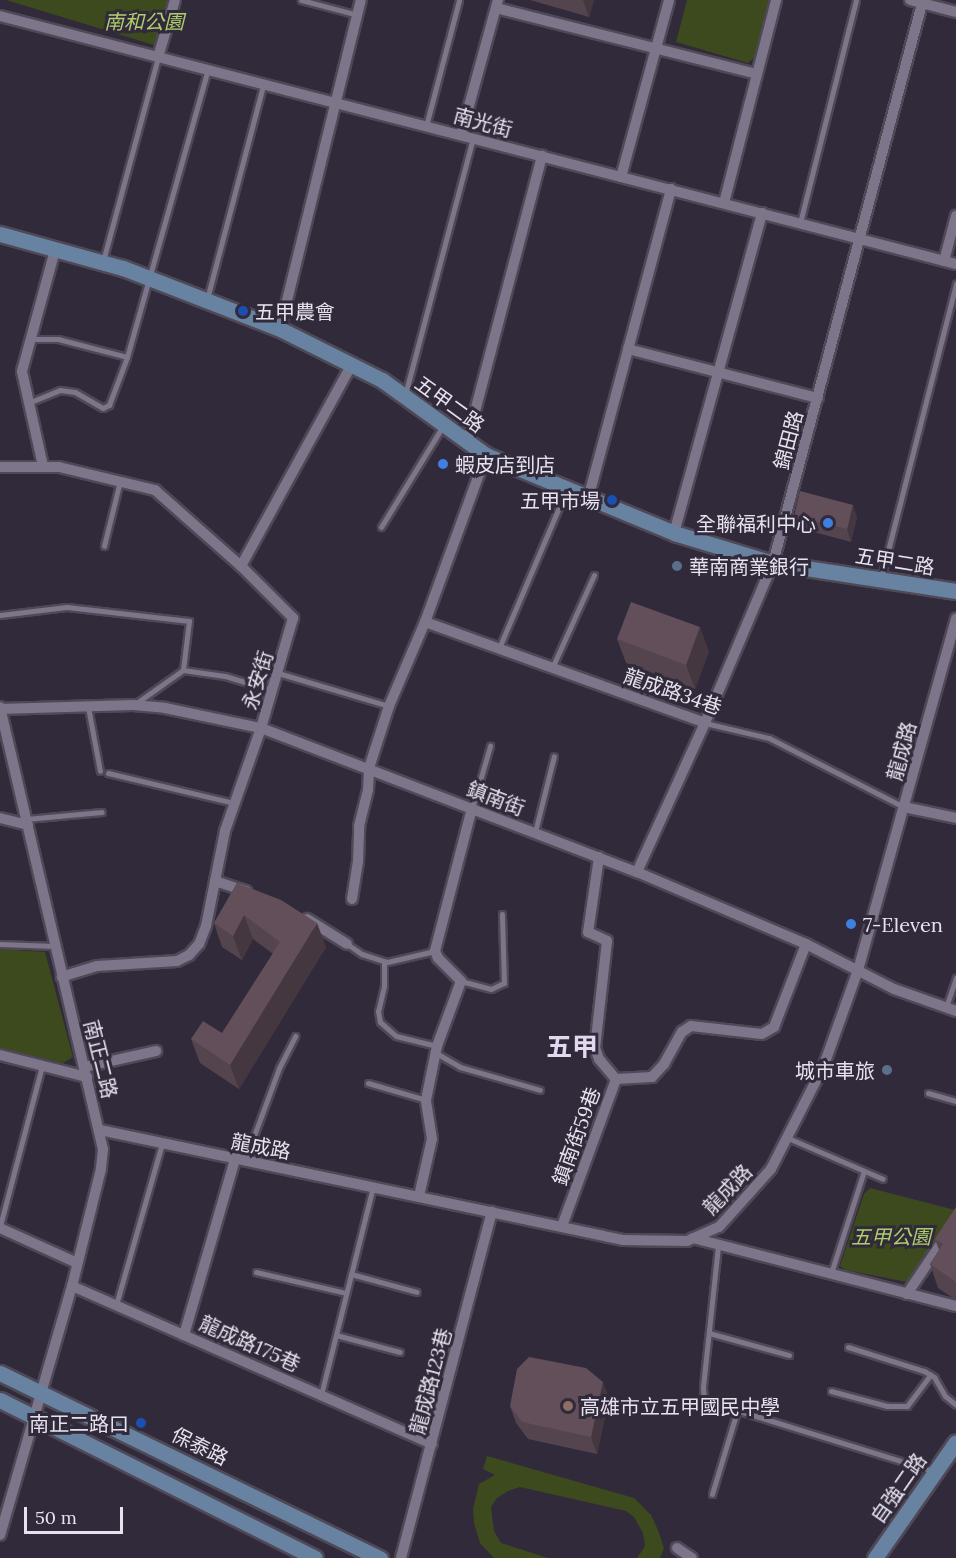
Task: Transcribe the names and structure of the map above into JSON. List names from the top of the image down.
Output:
{
  "streets": {
    "main road": ["五甲二路", "保泰路", "自強二路"],
    "street": [
      "南光街",
      "錦田路",
      "永安街",
      "龍成路34巷",
      "龍成路",
      "鎮南街",
      "南正二路",
      "鎮南街59巷",
      "龍成路175巷",
      "龍成路123巷"
    ]
  },
  "crossings": [
    ["南光街", "錦田路"],
    ["五甲二路", "錦田路"],
    ["錦田路", "龍成路34巷"],
    ["錦田路", "鎮南街"],
    ["永安街", "鎮南街"],
    ["永安街", "南正二路"],
    ["龍成路34巷", "龍成路"],
    ["龍成路", "鎮南街"],
    ["龍成路", "南正二路"],
    ["龍成路", "鎮南街59巷"],
    ["龍成路", "龍成路175巷"],
    ["龍成路", "龍成路123巷"],
    ["鎮南街", "南正二路"],
    ["鎮南街", "鎮南街59巷"],
    ["南正二路", "保泰路"],
    ["龍成路175巷", "龍成路123巷"]
  ],
  "districts": ["五甲"],
  "parks": ["南和公園", "五甲公園"],
  "places": [
    "五甲農會",
    "蝦皮店到店",
    "五甲市場",
    "全聯福利中心",
    "華南商業銀行",
    "7-Eleven",
    "城市車旅",
    "高雄市立五甲國民中學",
    "南正二路口"
  ],
  "scale_bar": "50 m"
}
